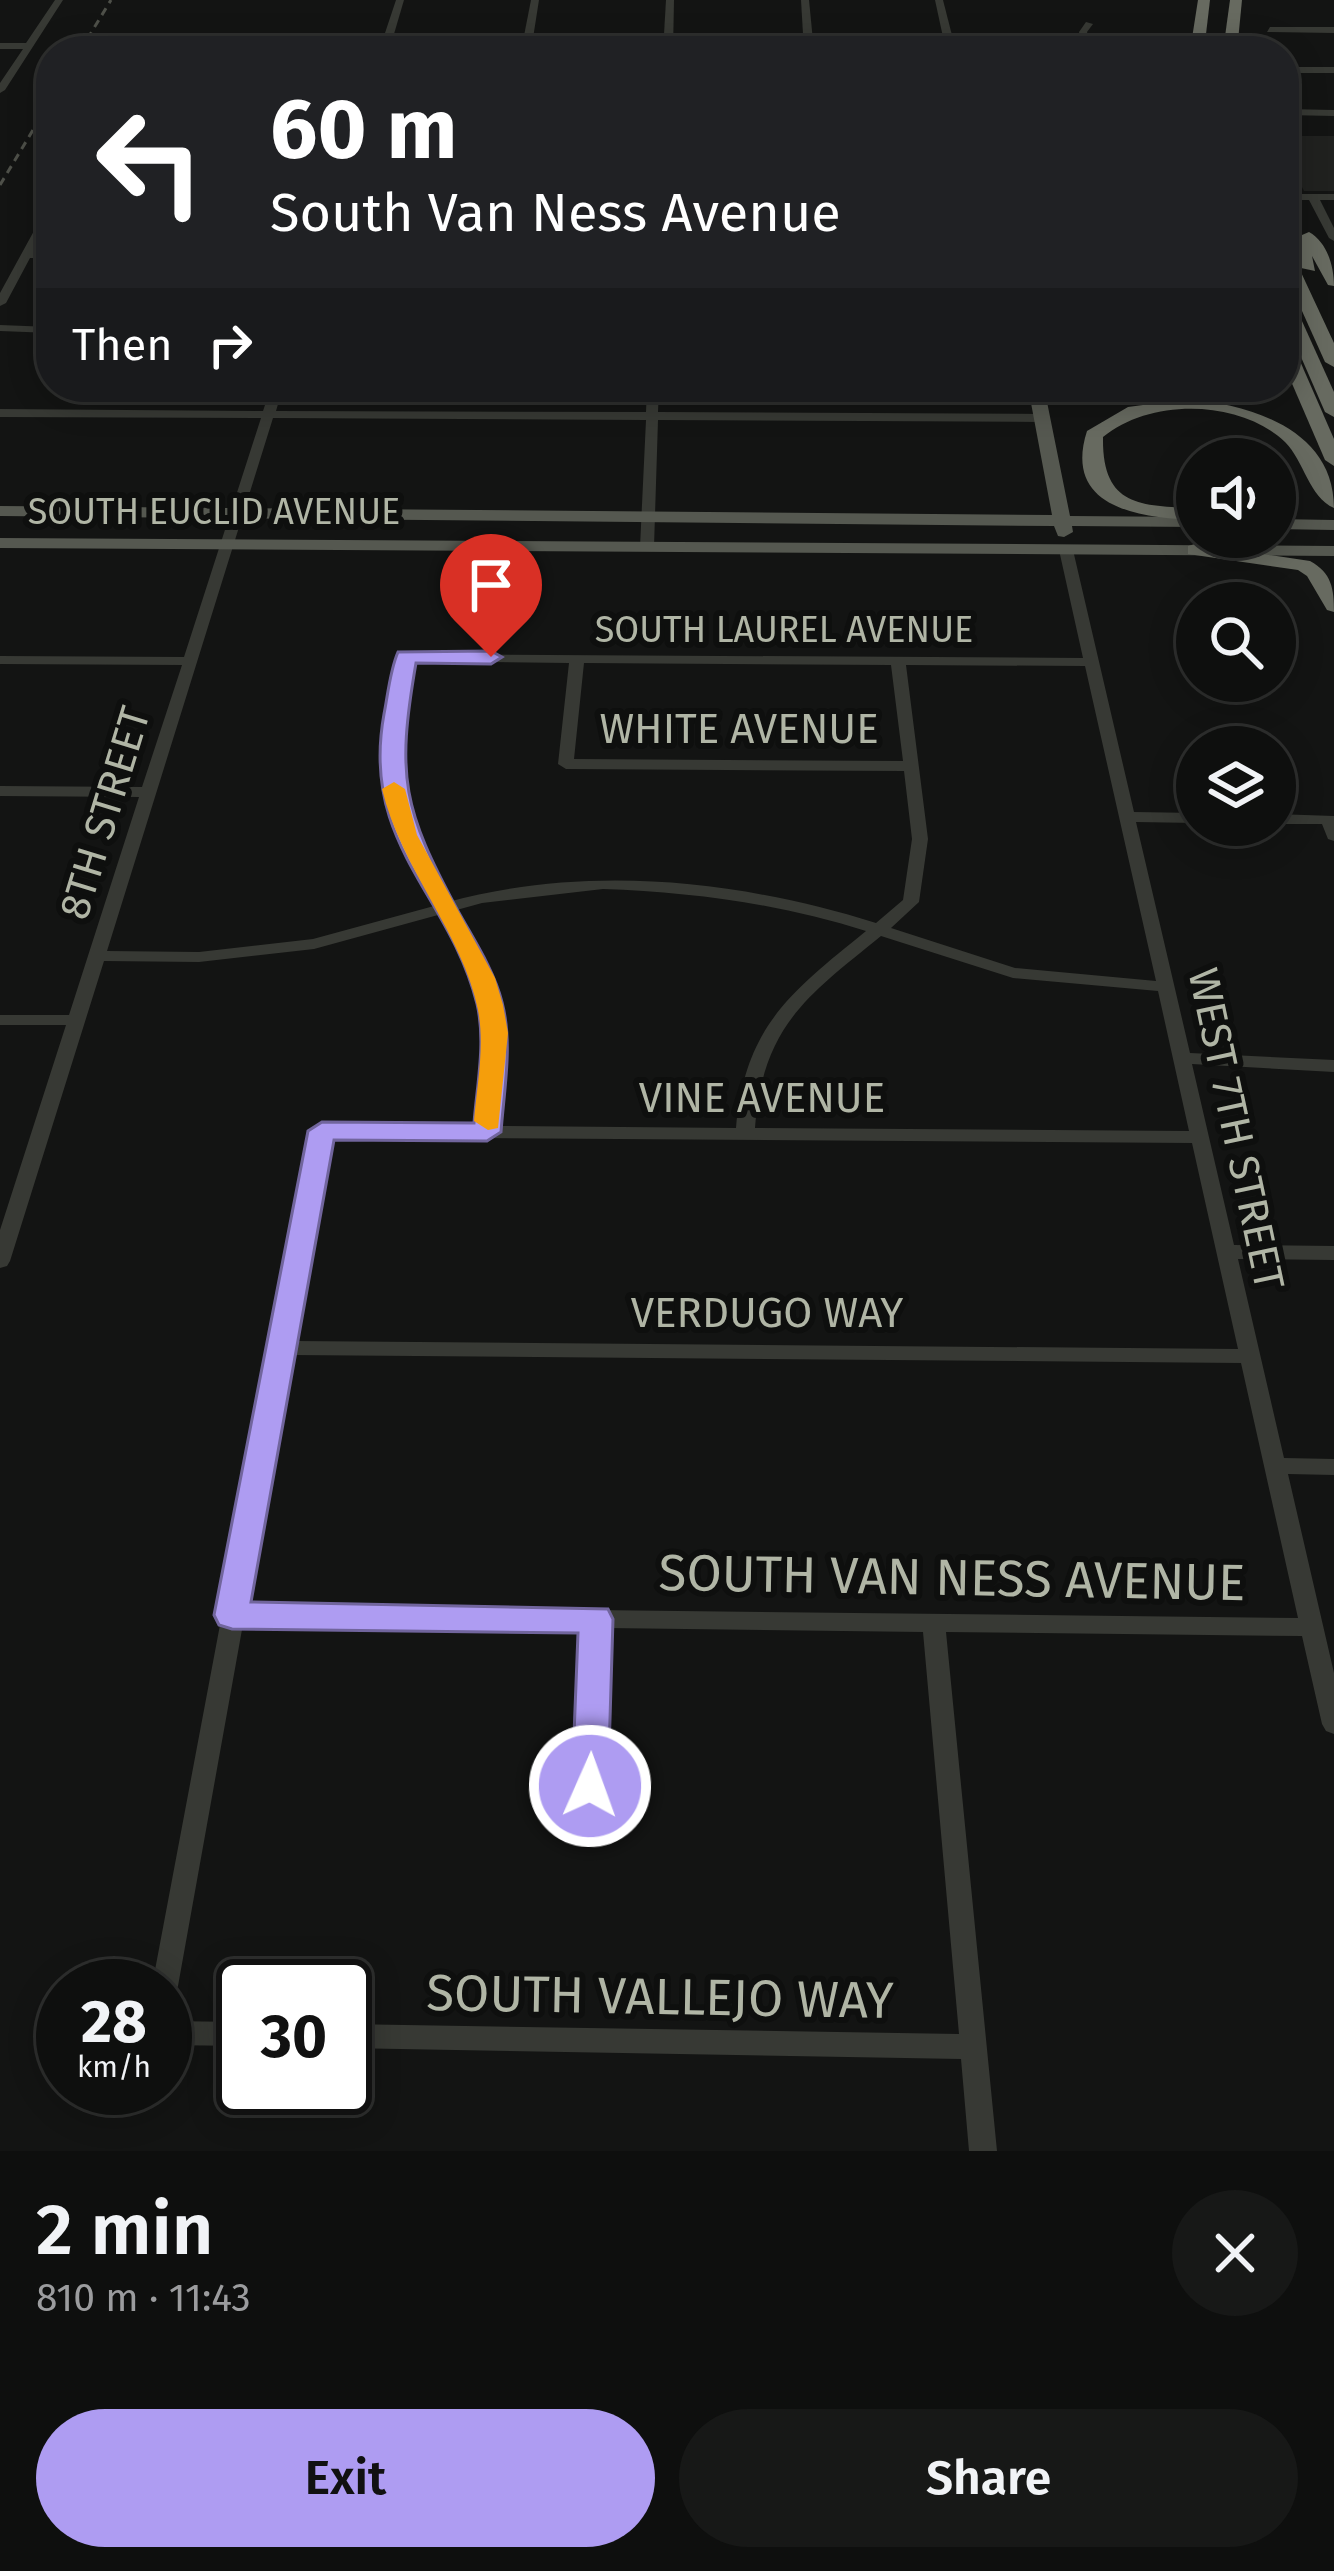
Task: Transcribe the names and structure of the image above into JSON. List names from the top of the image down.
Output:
{
  "streets": {
    "main road": ["SOUTH EUCLID AVENUE"],
    "street": [
      "SOUTH LAUREL AVENUE",
      "WHITE AVENUE",
      "8TH STREET",
      "VINE AVENUE",
      "WEST 7TH STREET",
      "VERDUGO WAY",
      "SOUTH VAN NESS AVENUE",
      "SOUTH VALLEJO WAY"
    ]
  },
  "crossings": [
    ["SOUTH EUCLID AVENUE", "8TH STREET"],
    ["SOUTH EUCLID AVENUE", "WEST 7TH STREET"],
    ["SOUTH LAUREL AVENUE", "WHITE AVENUE"],
    ["SOUTH LAUREL AVENUE", "WEST 7TH STREET"],
    ["VINE AVENUE", "WEST 7TH STREET"],
    ["VINE AVENUE", "VERDUGO WAY"],
    ["WEST 7TH STREET", "VERDUGO WAY"],
    ["WEST 7TH STREET", "SOUTH VAN NESS AVENUE"]
  ],
  "page": {
    "turn": ["60 m", "South Van Ness Avenue"],
    "then": "Then",
    "speed": "28 km/h",
    "limit": "30",
    "heading": ["2 min", "810 m · 11:43"],
    "buttons": ["Exit", "Share"]
  }
}
